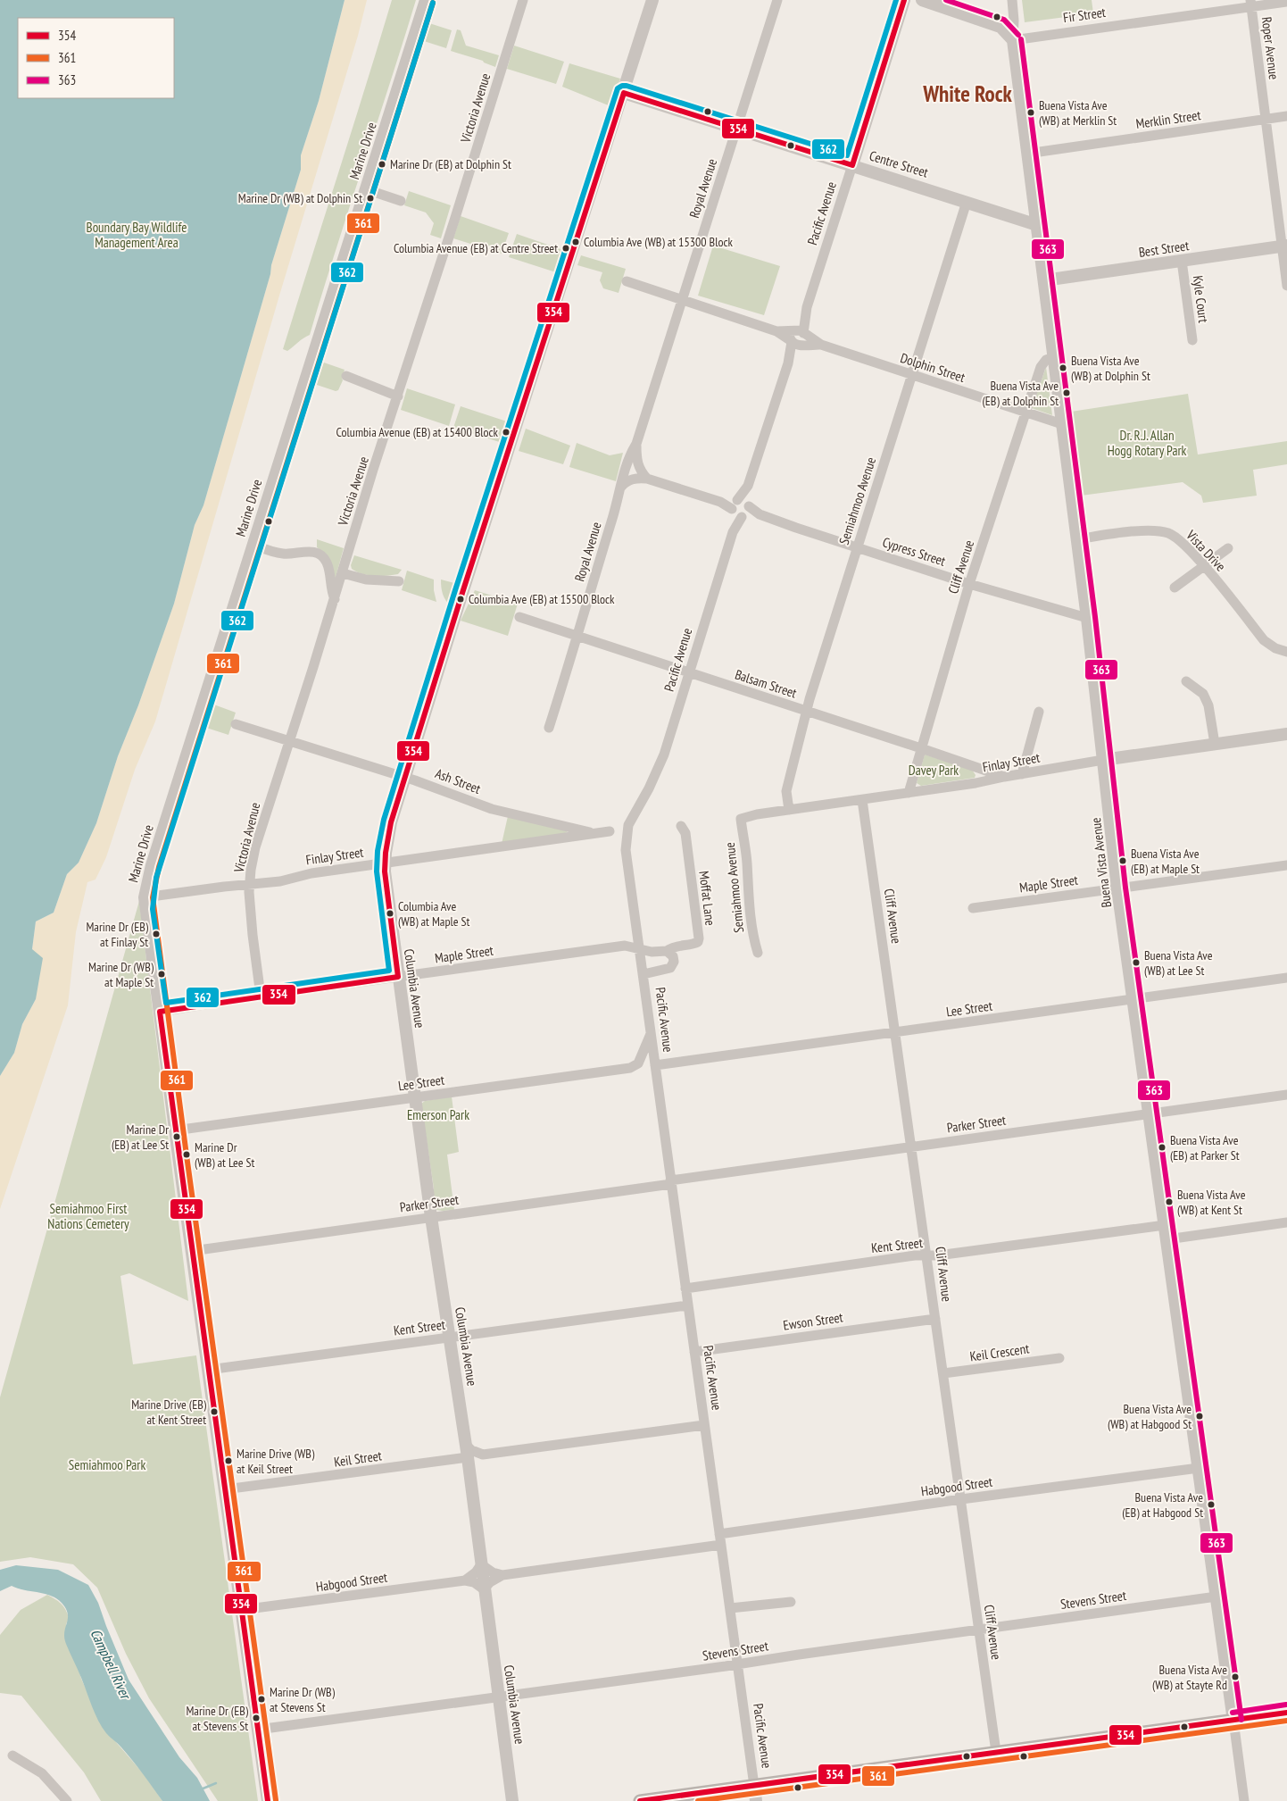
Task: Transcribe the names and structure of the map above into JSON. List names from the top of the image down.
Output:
{
  "streets": {
    "street": [
      "Fir Street",
      "Roper Avenue",
      "Victoria Avenue",
      "Merklin Street",
      "Marine Drive",
      "Centre Street",
      "Royal Avenue",
      "Pacific Avenue",
      "Best Street",
      "Kyle Court",
      "Dolphin Street",
      "Semiahmoo Avenue",
      "Vista Drive",
      "Cypress Street",
      "Cliff Avenue",
      "Balsam Street",
      "Finlay Street",
      "Ash Street",
      "Buena Vista Avenue",
      "Maple Street",
      "Moffat Lane",
      "Columbia Avenue",
      "Lee Street",
      "Parker Street",
      "Kent Street",
      "Ewson Street",
      "Keil Crescent",
      "Keil Street",
      "Habgood Street",
      "Stevens Street"
    ]
  },
  "crossings": [
    ["Fir Street", "Roper Avenue"],
    ["Fir Street", "Buena Vista Avenue"],
    ["Roper Avenue", "Merklin Street"],
    ["Roper Avenue", "Best Street"],
    ["Victoria Avenue", "Finlay Street"],
    ["Victoria Avenue", "Ash Street"],
    ["Victoria Avenue", "Maple Street"],
    ["Merklin Street", "Buena Vista Avenue"],
    ["Marine Drive", "Finlay Street"],
    ["Marine Drive", "Maple Street"],
    ["Marine Drive", "Lee Street"],
    ["Marine Drive", "Parker Street"],
    ["Marine Drive", "Kent Street"],
    ["Marine Drive", "Keil Street"],
    ["Marine Drive", "Habgood Street"],
    ["Marine Drive", "Stevens Street"],
    ["Centre Street", "Royal Avenue"],
    ["Centre Street", "Pacific Avenue"],
    ["Centre Street", "Semiahmoo Avenue"],
    ["Centre Street", "Buena Vista Avenue"],
    ["Centre Street", "Columbia Avenue"],
    ["Royal Avenue", "Balsam Street"],
    ["Pacific Avenue", "Dolphin Street"],
    ["Pacific Avenue", "Cypress Street"],
    ["Pacific Avenue", "Balsam Street"],
    ["Pacific Avenue", "Maple Street"],
    ["Pacific Avenue", "Moffat Lane"],
    ["Pacific Avenue", "Lee Street"],
    ["Pacific Avenue", "Parker Street"],
    ["Pacific Avenue", "Kent Street"],
    ["Pacific Avenue", "Ewson Street"],
    ["Pacific Avenue", "Habgood Street"],
    ["Pacific Avenue", "Stevens Street"],
    ["Best Street", "Kyle Court"],
    ["Best Street", "Buena Vista Avenue"],
    ["Dolphin Street", "Semiahmoo Avenue"],
    ["Dolphin Street", "Cliff Avenue"],
    ["Dolphin Street", "Buena Vista Avenue"],
    ["Semiahmoo Avenue", "Cypress Street"],
    ["Semiahmoo Avenue", "Balsam Street"],
    ["Semiahmoo Avenue", "Finlay Street"],
    ["Vista Drive", "Buena Vista Avenue"],
    ["Cypress Street", "Cliff Avenue"],
    ["Cypress Street", "Buena Vista Avenue"],
    ["Cliff Avenue", "Balsam Street"],
    ["Cliff Avenue", "Finlay Street"],
    ["Cliff Avenue", "Buena Vista Avenue"],
    ["Cliff Avenue", "Lee Street"],
    ["Cliff Avenue", "Parker Street"],
    ["Cliff Avenue", "Kent Street"],
    ["Cliff Avenue", "Ewson Street"],
    ["Cliff Avenue", "Keil Crescent"],
    ["Cliff Avenue", "Habgood Street"],
    ["Cliff Avenue", "Stevens Street"],
    ["Balsam Street", "Finlay Street"],
    ["Finlay Street", "Ash Street"],
    ["Finlay Street", "Buena Vista Avenue"],
    ["Finlay Street", "Columbia Avenue"],
    ["Ash Street", "Columbia Avenue"],
    ["Buena Vista Avenue", "Maple Street"],
    ["Buena Vista Avenue", "Lee Street"],
    ["Buena Vista Avenue", "Parker Street"],
    ["Buena Vista Avenue", "Kent Street"],
    ["Buena Vista Avenue", "Habgood Street"],
    ["Buena Vista Avenue", "Stevens Street"],
    ["Maple Street", "Columbia Avenue"],
    ["Columbia Avenue", "Lee Street"],
    ["Columbia Avenue", "Parker Street"],
    ["Columbia Avenue", "Kent Street"],
    ["Columbia Avenue", "Keil Street"],
    ["Columbia Avenue", "Habgood Street"],
    ["Columbia Avenue", "Stevens Street"]
  ],
  "districts": ["White Rock"],
  "water": ["Campbell River"],
  "parks": [
    "Boundary Bay Wildlife Management Area",
    "Dr. R.J. Allan Hogg Rotary Park",
    "Davey Park",
    "Emerson Park",
    "Semiahmoo First Nations Cemetery",
    "Semiahmoo Park"
  ],
  "places": [
    "Buena Vista Ave (WB) at Merklin St",
    "Marine Dr (EB) at Dolphin St",
    "Marine Dr (WB) at Dolphin St",
    "Columbia Ave (WB) at 15300 Block",
    "Columbia Avenue (EB) at Centre Street",
    "Buena Vista Ave (WB) at Dolphin St",
    "Buena Vista Ave (EB) at Dolphin St",
    "Columbia Avenue (EB) at 15400 Block",
    "Columbia Ave (EB) at 15500 Block",
    "Buena Vista Ave (EB) at Maple St",
    "Columbia Ave (WB) at Maple St",
    "Marine Dr (EB) at Finlay St",
    "Buena Vista Ave (WB) at Lee St",
    "Marine Dr (WB) at Maple St",
    "Marine Dr (EB) at Lee St",
    "Buena Vista Ave (EB) at Parker St",
    "Marine Dr (WB) at Lee St",
    "Buena Vista Ave (WB) at Kent St",
    "Marine Drive (EB) at Kent Street",
    "Buena Vista Ave (WB) at Habgood St",
    "Marine Drive (WB) at Keil Street",
    "Buena Vista Ave (EB) at Habgood St",
    "Buena Vista Ave (WB) at Stayte Rd",
    "Marine Dr (WB) at Stevens St",
    "Marine Dr (EB) at Stevens St"
  ],
  "lines": [
    "transit line 354",
    "transit line 363",
    "transit line 362",
    "transit line 361"
  ],
  "legend": ["354", "361", "363"]
}
